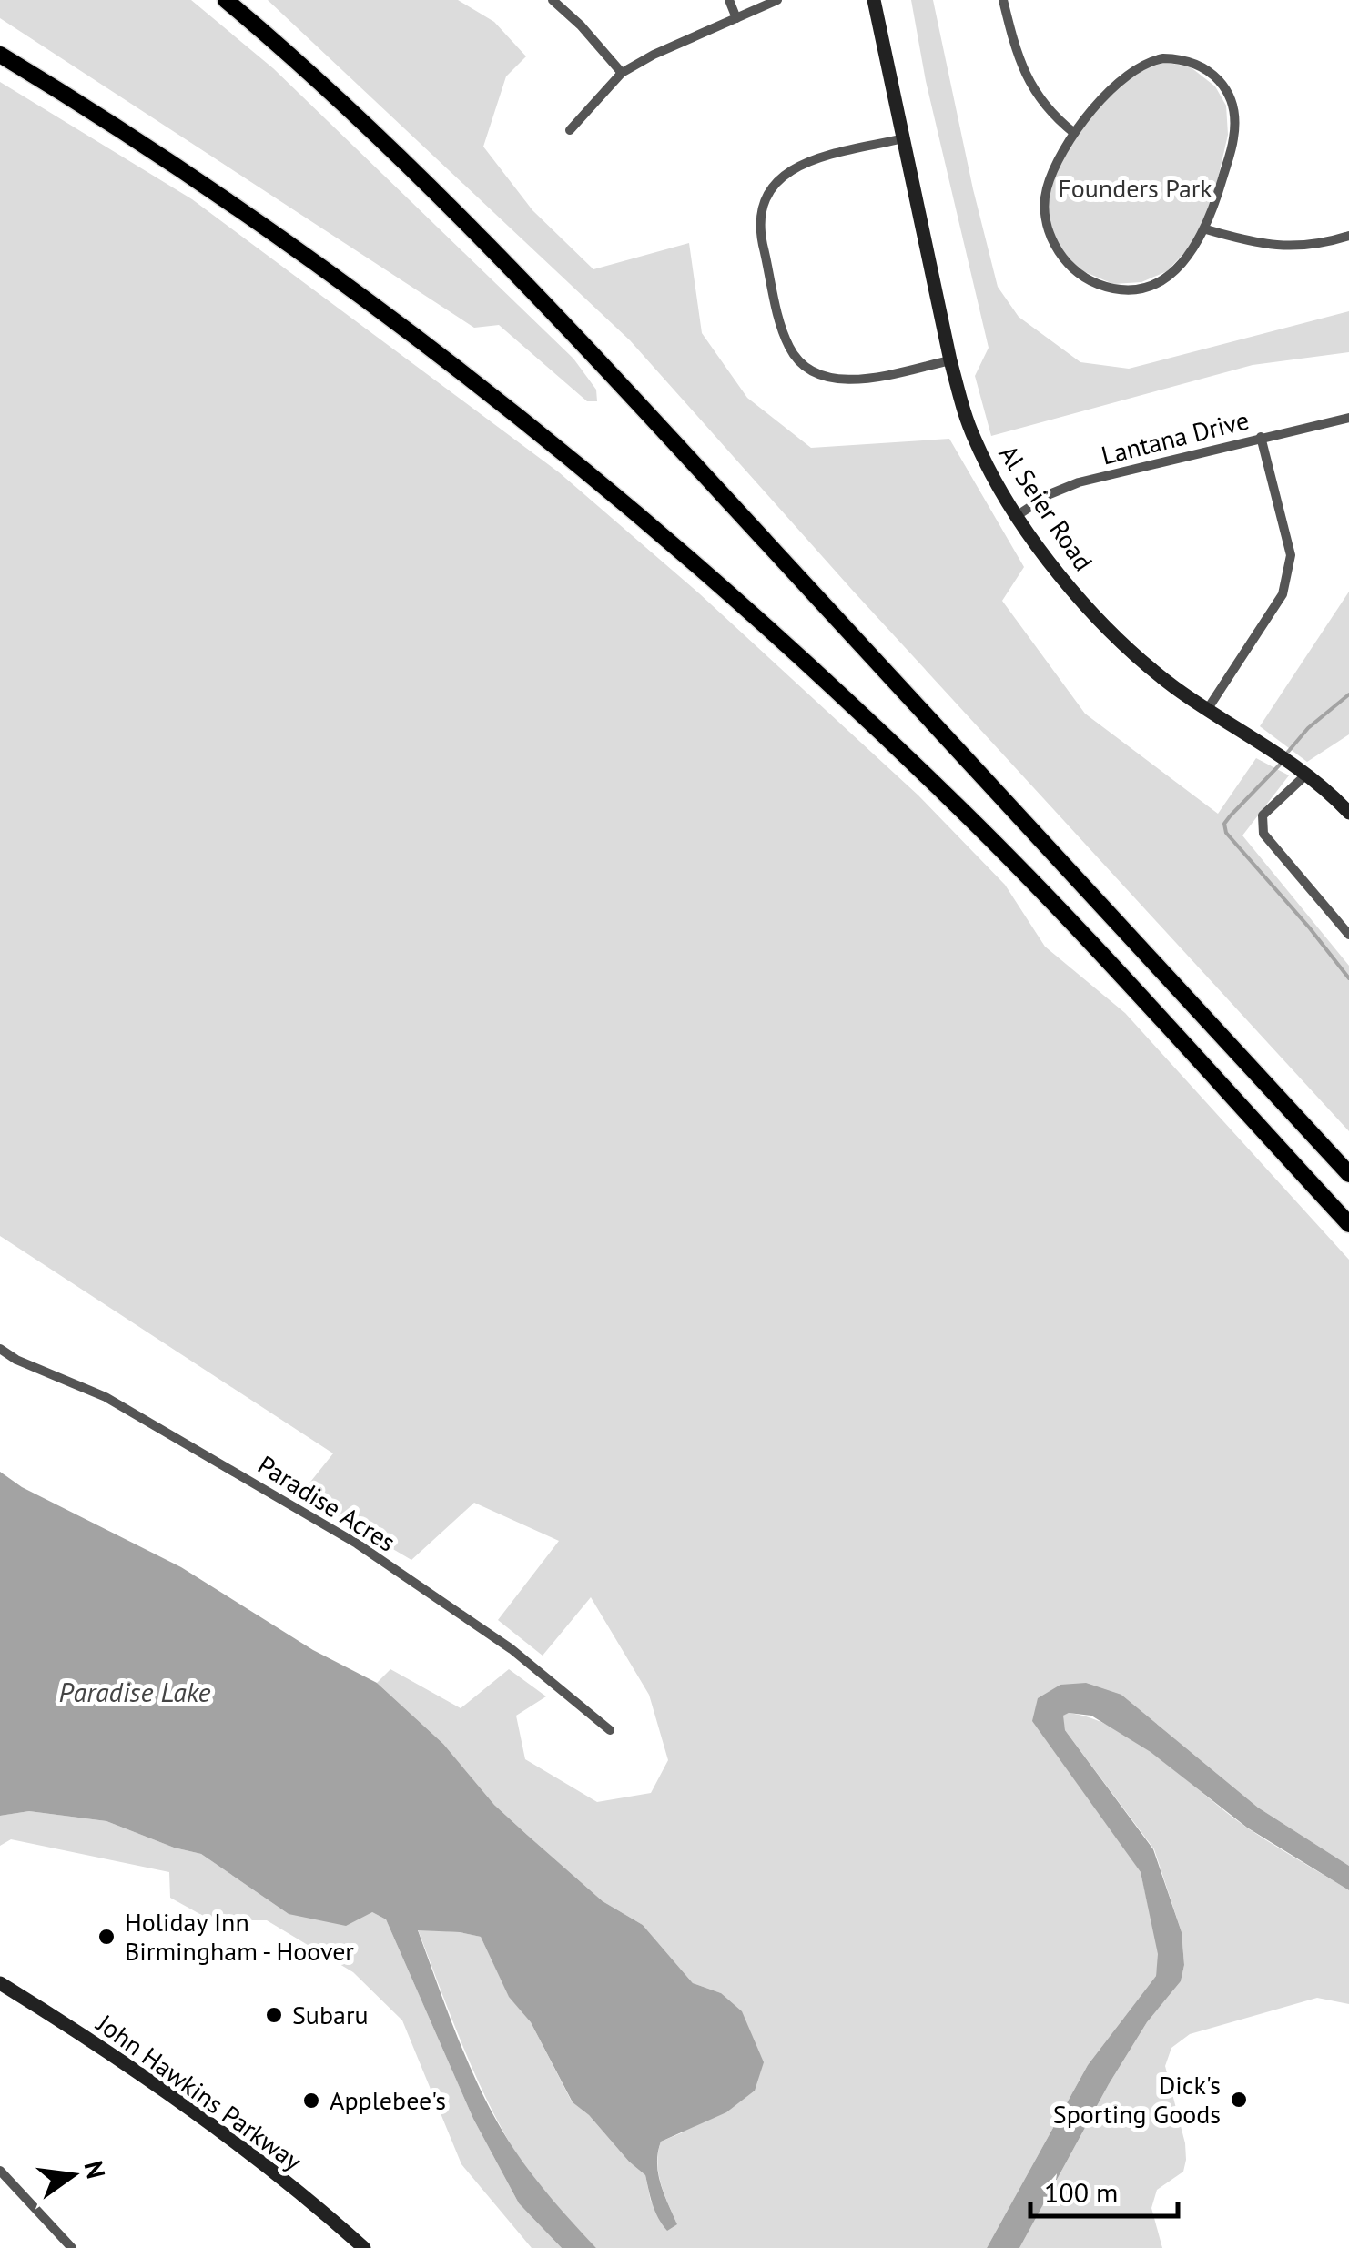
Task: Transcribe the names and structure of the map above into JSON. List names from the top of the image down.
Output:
{
  "streets": {
    "street": [
      "Lantana Drive",
      "Al Seier Road",
      "Paradise Acres",
      "John Hawkins Parkway"
    ]
  },
  "crossings": [
    ["Lantana Drive", "Al Seier Road"]
  ],
  "water": ["Paradise Lake"],
  "parks": ["Founders Park"],
  "places": [
    "Holiday Inn Birmingham - Hoover",
    "Subaru",
    "Dick's Sporting Goods",
    "Applebee's"
  ],
  "scale_bar": "100 m",
  "north": "right"
}
